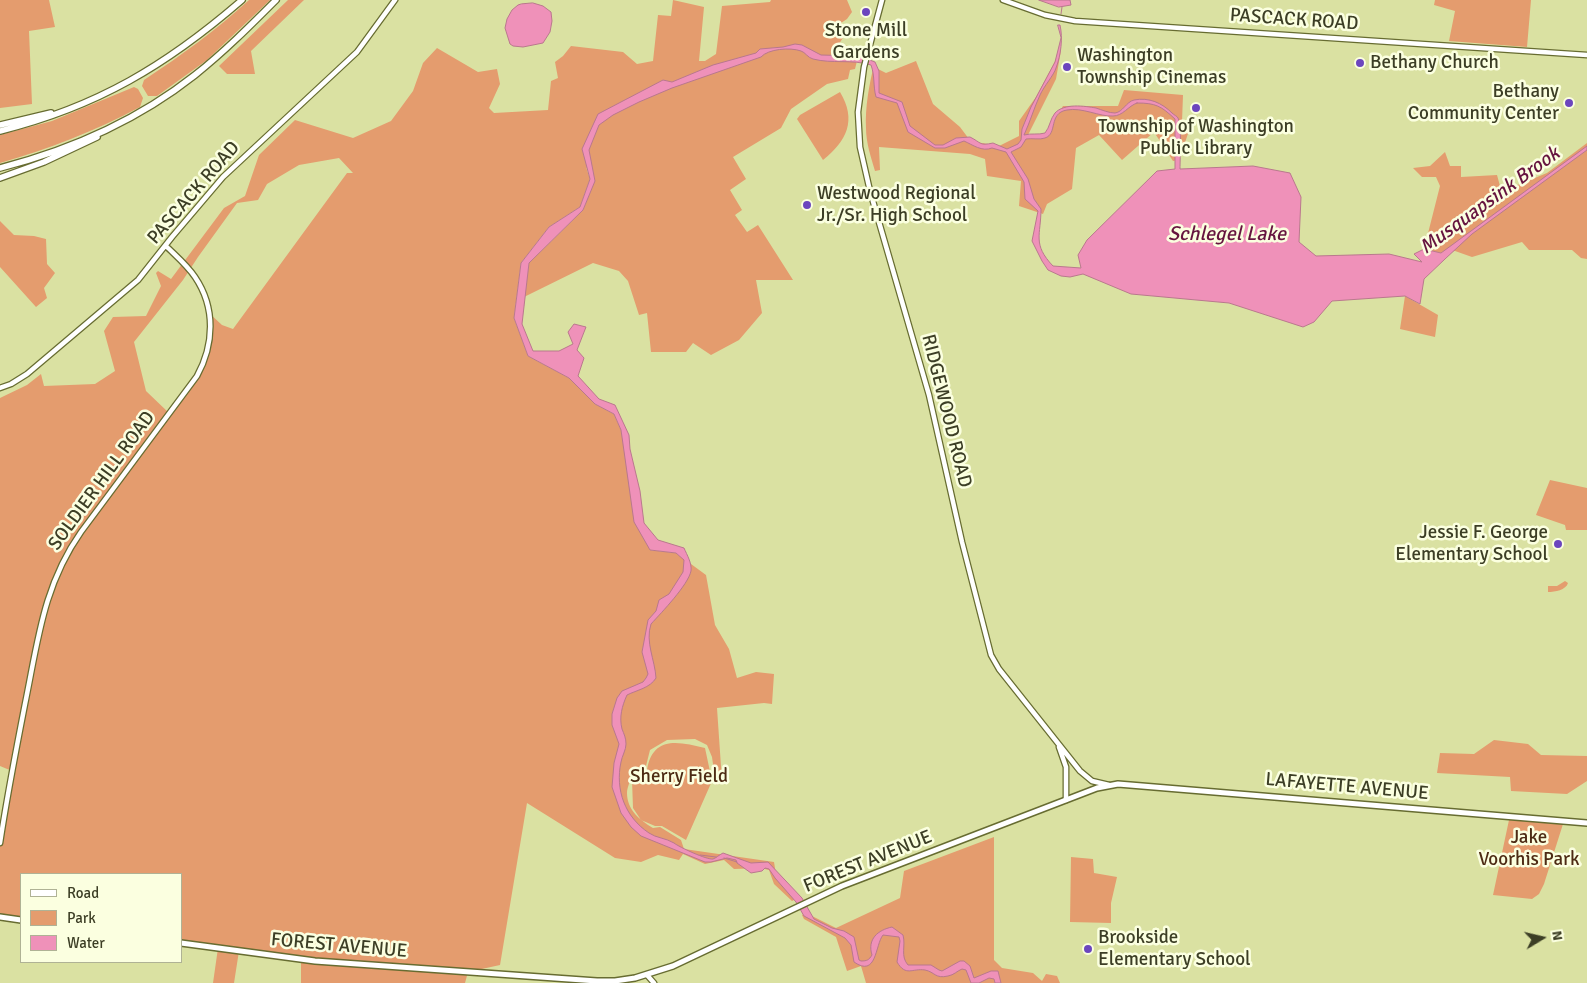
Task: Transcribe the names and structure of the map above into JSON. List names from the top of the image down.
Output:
{
  "streets": {
    "main road": ["LAFAYETTE AVENUE", "FOREST AVENUE"],
    "street": ["PASCACK ROAD", "RIDGEWOOD ROAD", "SOLDIER HILL ROAD"]
  },
  "crossings": [
    ["PASCACK ROAD", "SOLDIER HILL ROAD"],
    ["RIDGEWOOD ROAD", "LAFAYETTE AVENUE"],
    ["RIDGEWOOD ROAD", "FOREST AVENUE"],
    ["LAFAYETTE AVENUE", "FOREST AVENUE"]
  ],
  "water": ["Musquapsink Brook", "Schlegel Lake"],
  "parks": ["Sherry Field", "Jake Voorhis Park"],
  "places": [
    "Stone Mill Gardens",
    "Bethany Church",
    "Washington Township Cinemas",
    "Bethany Community Center",
    "Township of Washington Public Library",
    "Westwood Regional Jr./Sr. High School",
    "Jessie F. George Elementary School",
    "Brookside Elementary School"
  ],
  "legend": ["Road", "Park", "Water"],
  "north": "right"
}
